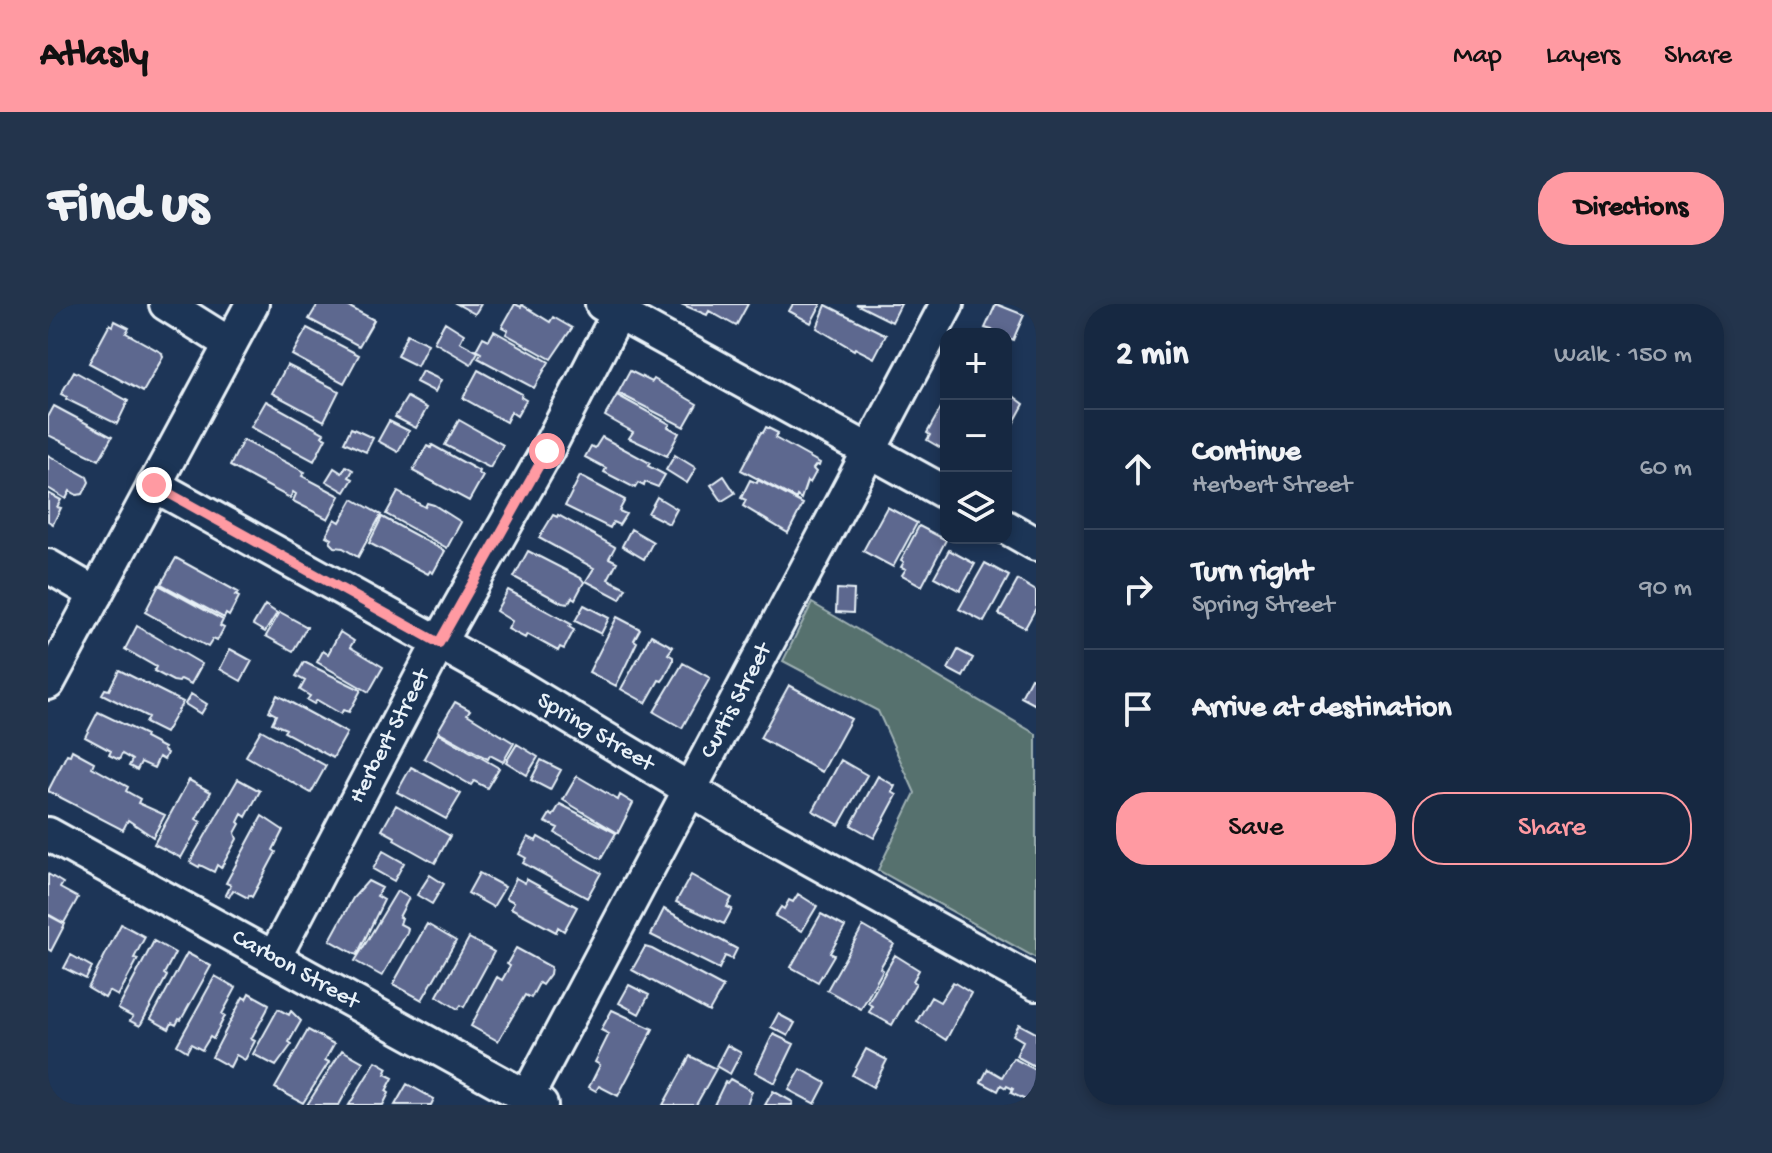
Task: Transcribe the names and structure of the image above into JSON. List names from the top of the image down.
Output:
{
  "streets": {
    "street": [
      "Curtis Street",
      "Spring Street",
      "Herbert Street",
      "Carbon Street"
    ]
  },
  "crossings": [
    ["Curtis Street", "Spring Street"],
    ["Curtis Street", "Carbon Street"],
    ["Spring Street", "Herbert Street"],
    ["Herbert Street", "Carbon Street"]
  ],
  "page": {
    "header": "Atlasly",
    "nav": ["Map", "Layers", "Share"],
    "buttons": [
      "Directions",
      ["Save", "Share"]
    ],
    "title": "Find us",
    "heading": ["2 min", "Walk · 150 m"],
    "map_buttons": ["+", "−"],
    "list": [
      ["Continue", "Herbert Street", "60 m"],
      ["Turn right", "Spring Street", "90 m"],
      "Arrive at destination"
    ]
  }
}
